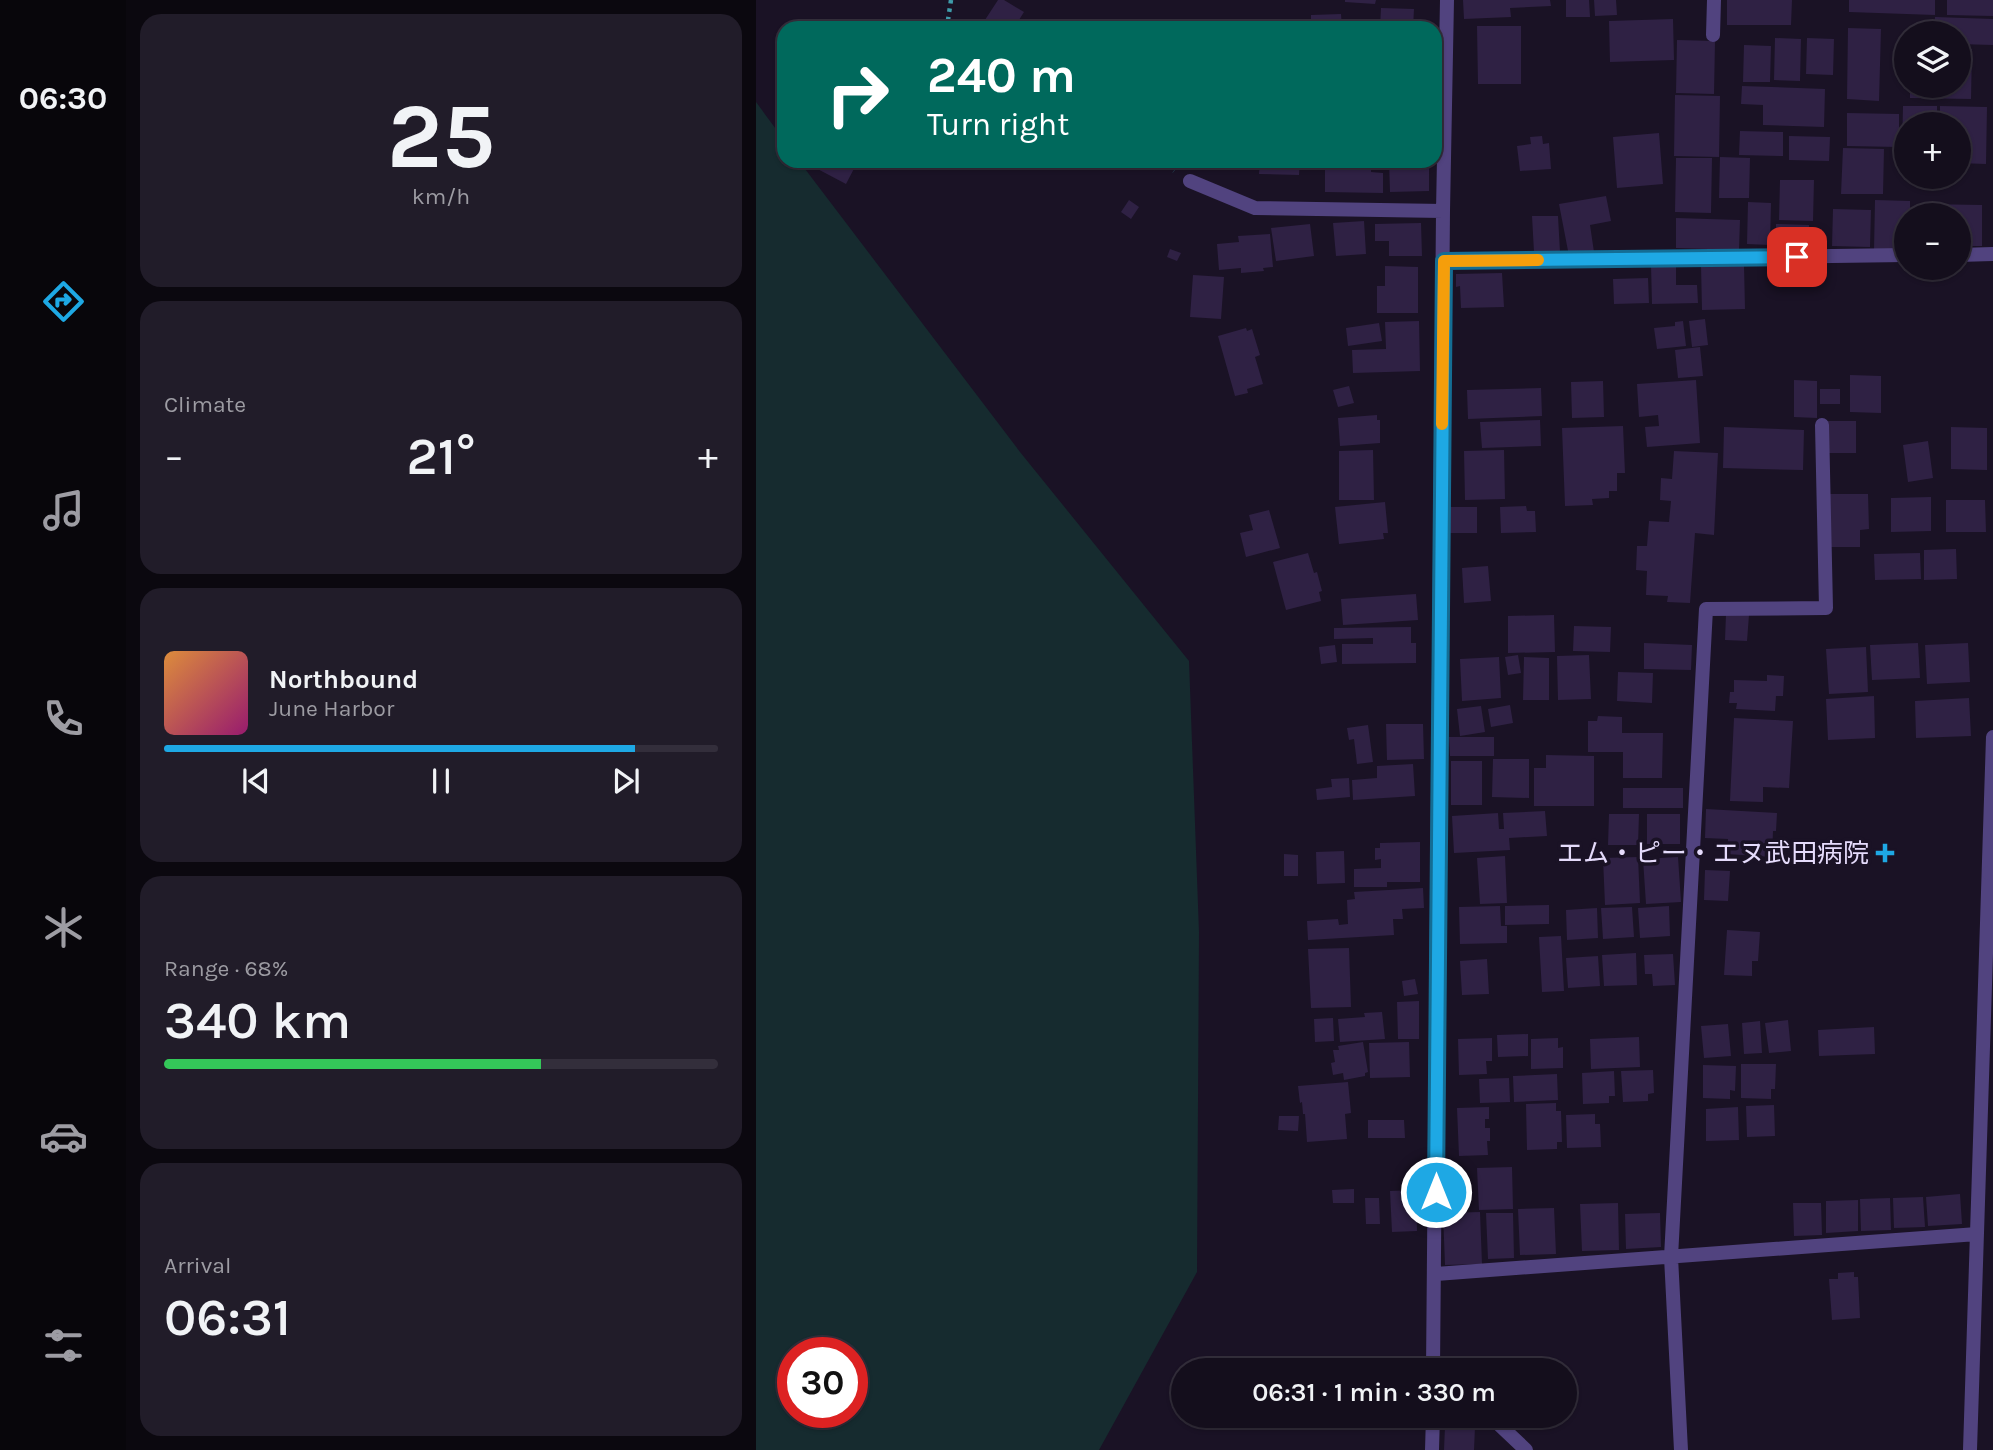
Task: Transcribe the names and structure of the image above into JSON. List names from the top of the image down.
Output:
{
  "places": {
    "health": ["エム・ピー・エヌ武田病院"]
  },
  "page": {
    "tabs": "06:30",
    "tile": [
      ["25", "km/h"],
      "Climate",
      ["Range · 68%", "340 km"],
      ["Arrival", "06:31"]
    ],
    "map_buttons": ["+", "−"],
    "turn": ["240 m", "Turn right"],
    "heat": ["−", "21°", "+"],
    "song": ["Northbound", "June Harbor"],
    "limit": "30",
    "trip": "06:31 · 1 min · 330 m"
  }
}
